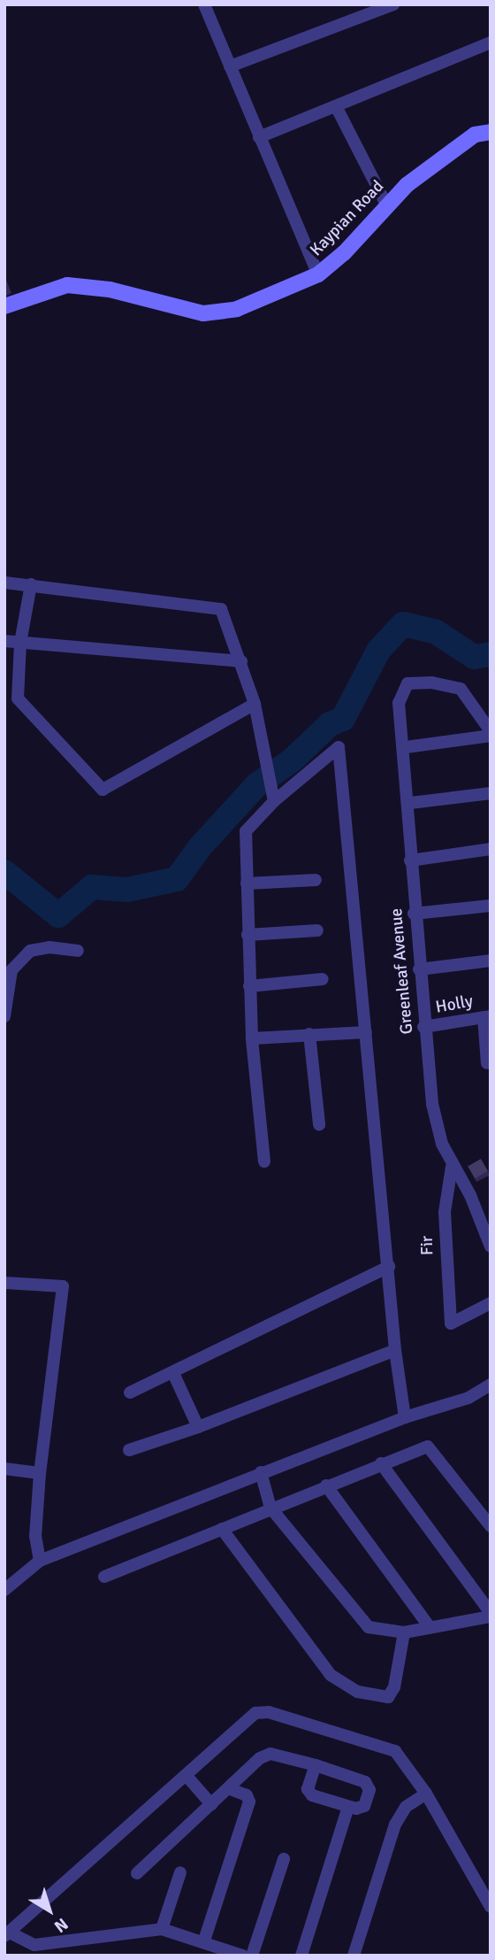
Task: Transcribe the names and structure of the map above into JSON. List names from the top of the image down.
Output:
{
  "streets": {
    "main road": ["Kaypian Road"],
    "street": ["Greenleaf Avenue", "Holly", "Fir"]
  },
  "crossings": [
    ["Greenleaf Avenue", "Holly"],
    ["Greenleaf Avenue", "Fir"]
  ],
  "north": "bottom right"
}
